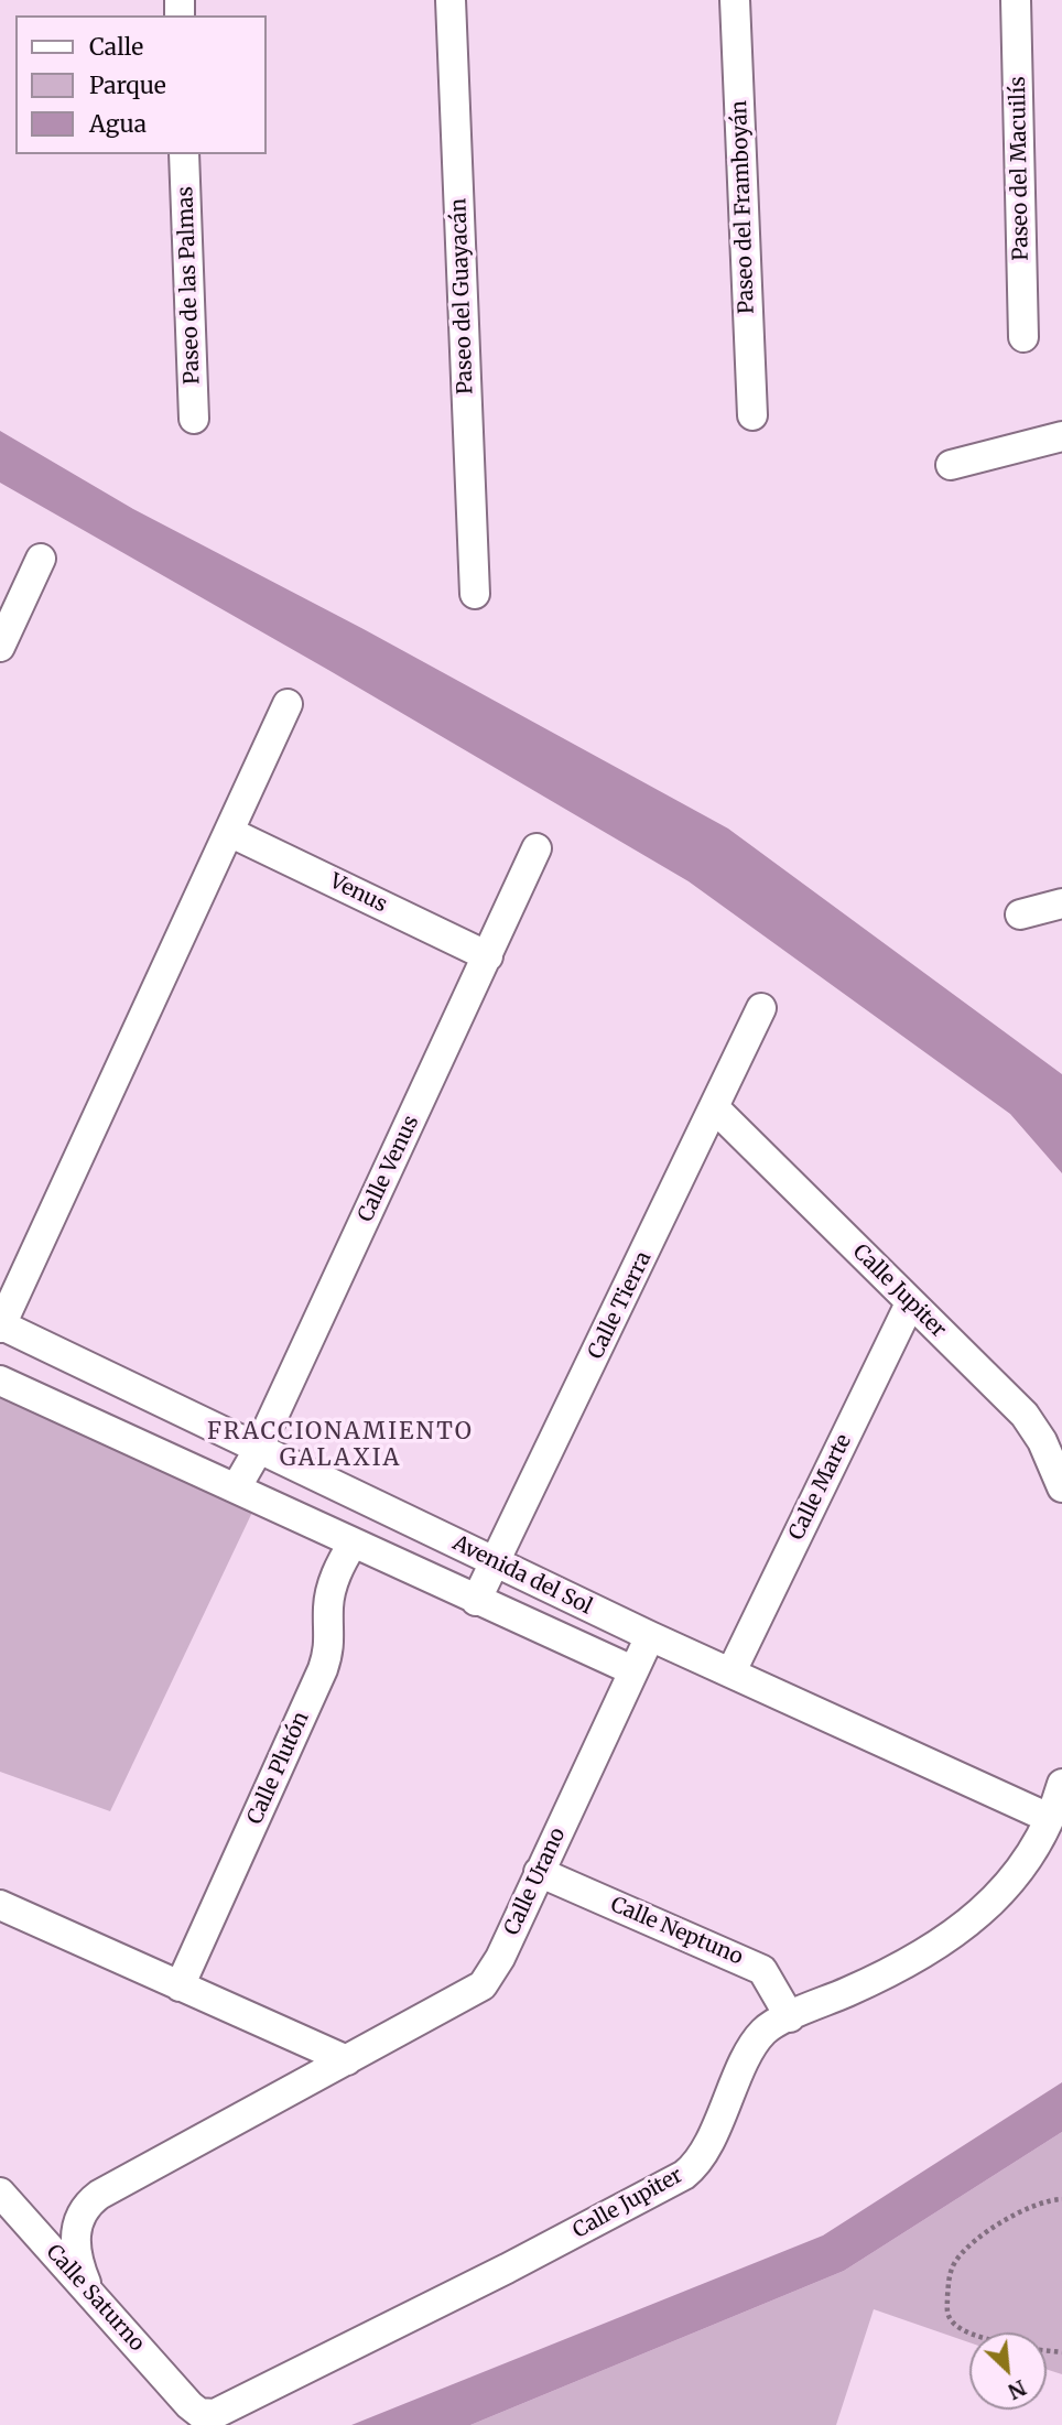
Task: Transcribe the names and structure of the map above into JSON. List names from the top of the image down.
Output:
{
  "streets": {
    "street": [
      "Paseo del Macuilís",
      "Paseo del Framboyán",
      "Paseo de las Palmas",
      "Paseo del Guayacán",
      "Venus",
      "Calle Venus",
      "Calle Jupiter",
      "Calle Tierra",
      "Calle Marte",
      "Avenida del Sol",
      "Calle Plutón",
      "Calle Urano",
      "Calle Neptuno",
      "Calle Saturno"
    ]
  },
  "crossings": [
    ["Venus", "Calle Venus"],
    ["Calle Venus", "Avenida del Sol"],
    ["Calle Jupiter", "Calle Tierra"],
    ["Calle Jupiter", "Calle Marte"],
    ["Calle Jupiter", "Avenida del Sol"],
    ["Calle Jupiter", "Calle Neptuno"],
    ["Calle Jupiter", "Calle Saturno"],
    ["Calle Tierra", "Avenida del Sol"],
    ["Calle Marte", "Avenida del Sol"],
    ["Avenida del Sol", "Calle Plutón"],
    ["Avenida del Sol", "Calle Urano"],
    ["Calle Urano", "Calle Neptuno"],
    ["Calle Urano", "Calle Saturno"]
  ],
  "districts": ["FRACCIONAMIENTO GALAXIA"],
  "legend": ["Calle", "Parque", "Agua"],
  "north": "bottom right"
}
